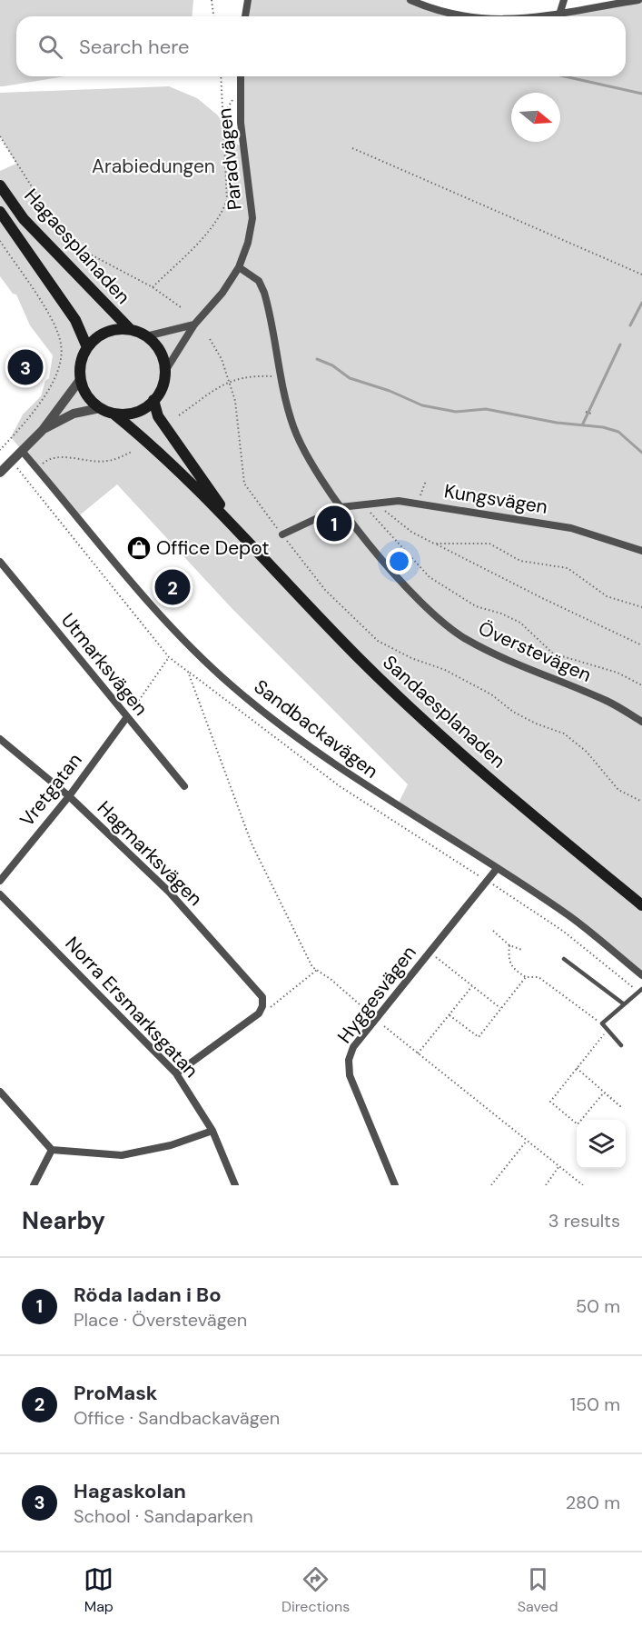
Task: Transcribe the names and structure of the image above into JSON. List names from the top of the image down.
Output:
{
  "streets": {
    "main road": ["Hagaesplanaden", "Sandaesplanaden"],
    "street": [
      "Paradvägen",
      "Kungsvägen",
      "Överstevägen",
      "Utmarksvägen",
      "Sandbackavägen",
      "Vretgatan",
      "Hagmarksvägen",
      "Hyggesvägen",
      "Norra Ersmarksgatan"
    ]
  },
  "crossings": [
    ["Paradvägen", "Hagaesplanaden"],
    ["Paradvägen", "Överstevägen"],
    ["Paradvägen", "Sandaesplanaden"],
    ["Hagaesplanaden", "Sandaesplanaden"],
    ["Kungsvägen", "Överstevägen"],
    ["Utmarksvägen", "Vretgatan"],
    ["Sandbackavägen", "Hyggesvägen"],
    ["Vretgatan", "Hagmarksvägen"]
  ],
  "parks": ["Arabiedungen"],
  "places": {
    "shop": ["Office Depot"]
  },
  "north": "right",
  "page": {
    "search": "Search here",
    "pins": ["3", "1", "2"],
    "heading": ["Nearby", "3 results"],
    "list": [
      {
        "mark": "1",
        "name": "Röda ladan i Bo",
        "note": "Place · Överstevägen",
        "value": "50 m"
      },
      {
        "mark": "2",
        "name": "ProMask",
        "note": "Office · Sandbackavägen",
        "value": "150 m"
      },
      {
        "mark": "3",
        "name": "Hagaskolan",
        "note": "School · Sandaparken",
        "value": "280 m"
      }
    ],
    "nav": ["Map", "Directions", "Saved"]
  }
}
